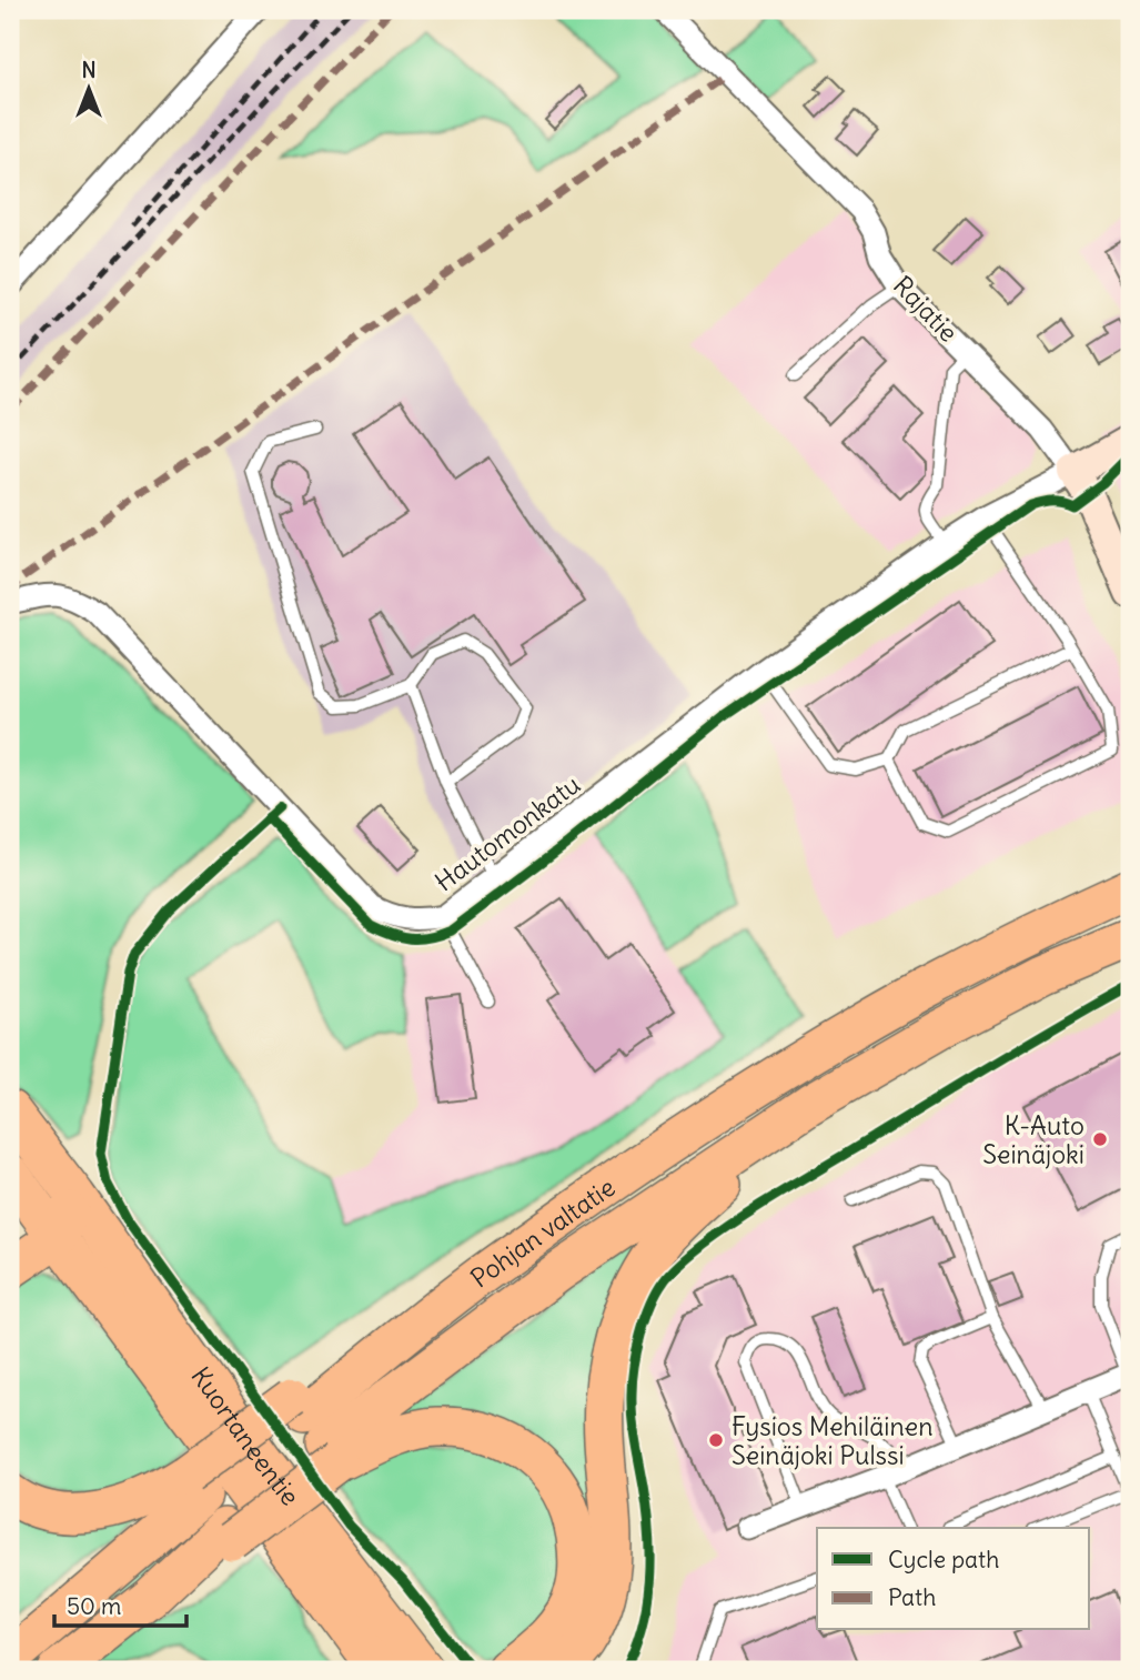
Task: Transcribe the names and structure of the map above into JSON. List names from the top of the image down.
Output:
{
  "streets": {
    "highway": ["Pohjan valtatie", "Kuortaneentie"],
    "street": ["Rajatie", "Hautomonkatu"]
  },
  "crossings": [
    ["Rajatie", "Hautomonkatu"]
  ],
  "places": ["K-Auto Seinäjoki", "Fysios Mehiläinen Seinäjoki Pulssi"],
  "legend": ["Cycle path", "Path"],
  "scale_bar": "50 m",
  "north": "top"
}
